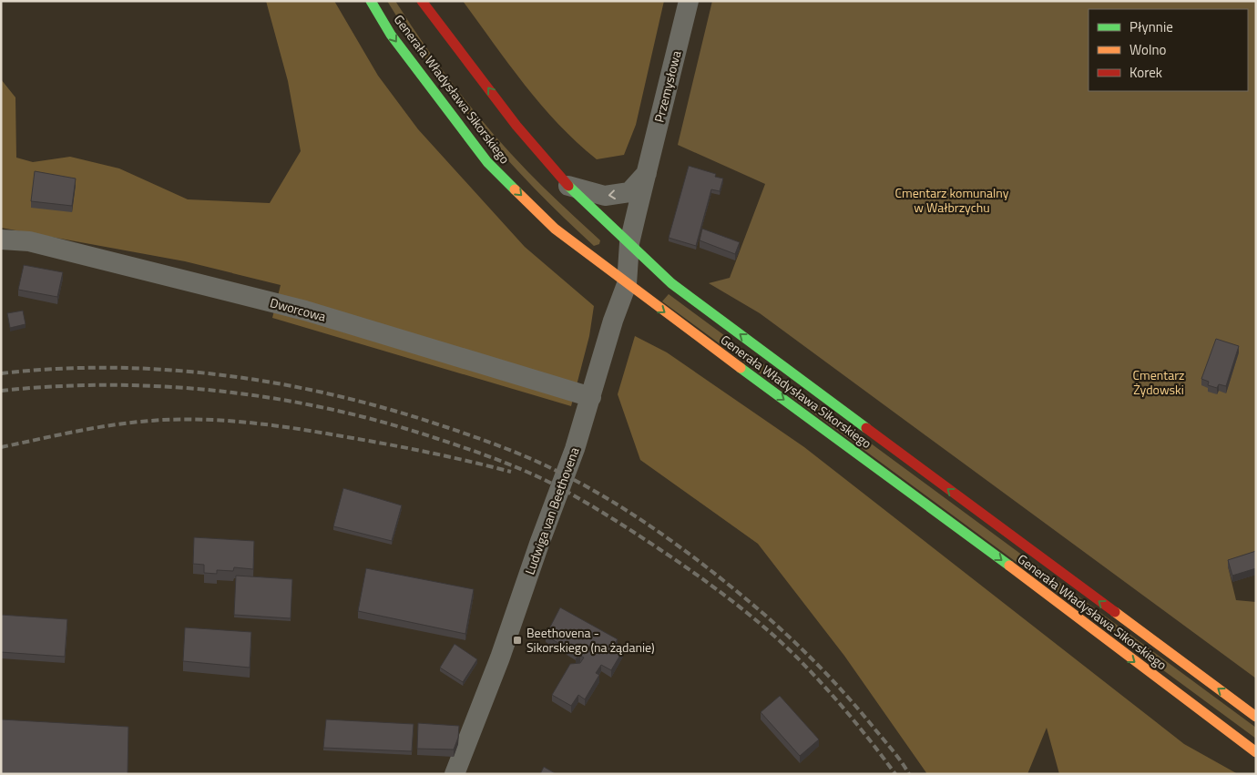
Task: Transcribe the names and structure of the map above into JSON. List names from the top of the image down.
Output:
{
  "streets": {
    "main road": ["Generała Władysława Sikorskiego"],
    "street": ["Przemysłowa", "Dworcowa", "Ludwiga van Beethovena"]
  },
  "crossings": [
    ["Przemysłowa", "Generała Władysława Sikorskiego"],
    ["Przemysłowa", "Ludwiga van Beethovena"],
    ["Generała Władysława Sikorskiego", "Ludwiga van Beethovena"],
    ["Dworcowa", "Ludwiga van Beethovena"]
  ],
  "parks": ["Cmentarz komunalny w Wałbrzychu", "Cmentarz Żydowski"],
  "places": {
    "transit": ["Beethovena - Sikorskiego (na żądanie)"]
  },
  "legend": ["Płynnie", "Wolno", "Korek"]
}
